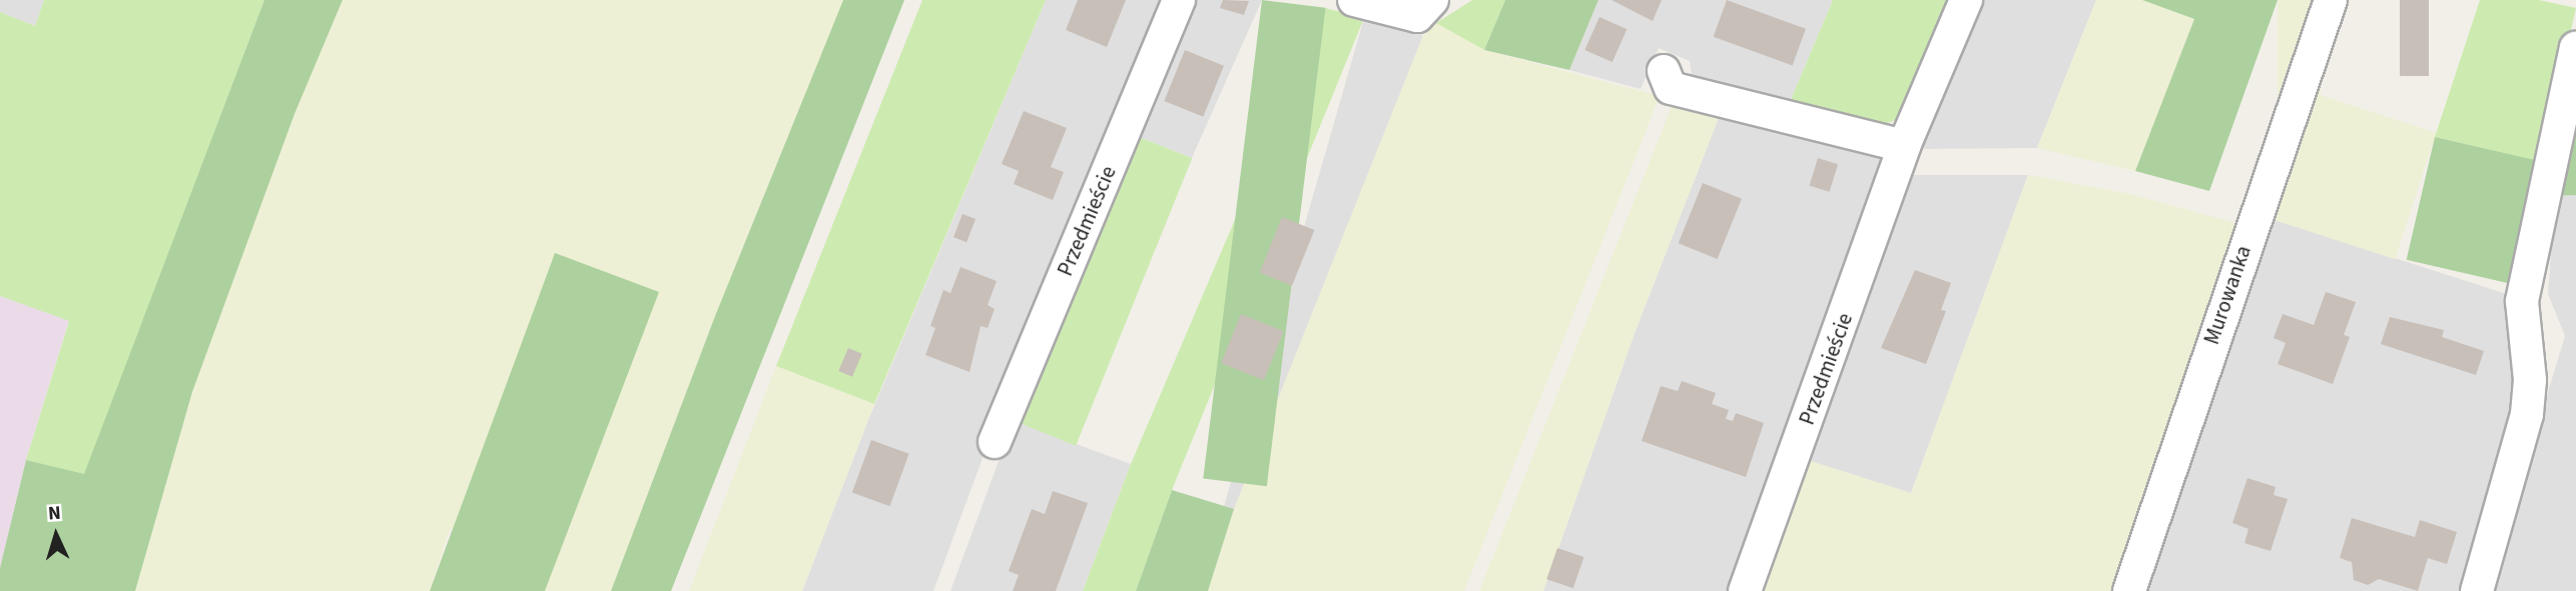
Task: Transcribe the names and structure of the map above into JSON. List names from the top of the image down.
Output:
{
  "streets": {
    "street": ["Przedmieście", "Murowanka"]
  },
  "north": "top"
}
